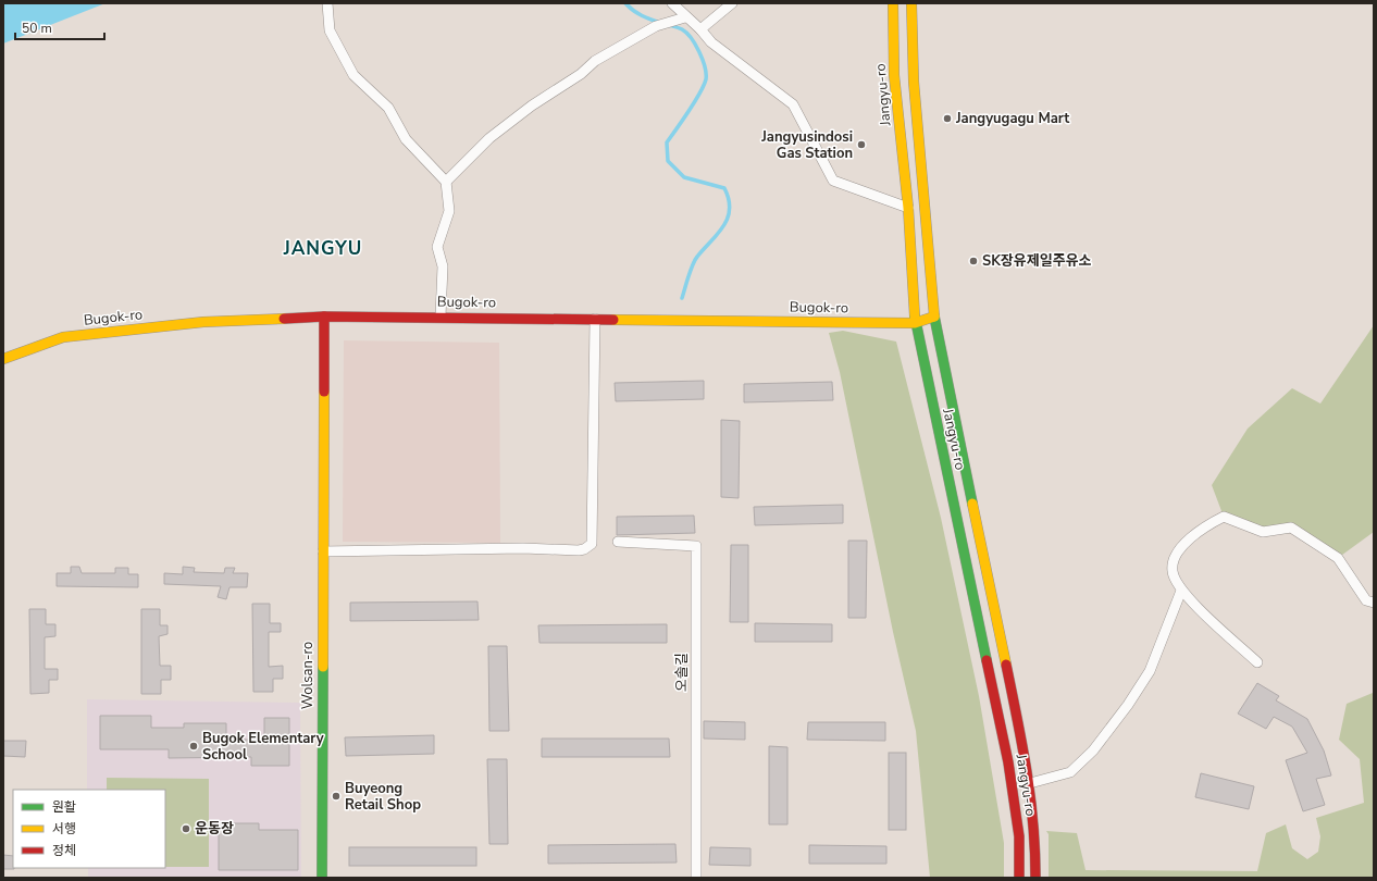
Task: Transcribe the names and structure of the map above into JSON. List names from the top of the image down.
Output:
{
  "streets": {
    "main road": ["Jangyu-ro", "Bugok-ro", "Wolsan-ro"],
    "street": ["오솔길"]
  },
  "crossings": [
    ["Jangyu-ro", "Bugok-ro"],
    ["Bugok-ro", "Wolsan-ro"]
  ],
  "districts": ["JANGYU"],
  "places": [
    "Jangyugagu Mart",
    "Jangyusindosi Gas Station",
    "SK장유제일주유소",
    "Bugok Elementary School",
    "Buyeong Retail Shop",
    "운동장"
  ],
  "legend": ["원활", "서행", "정체"],
  "scale_bar": "50 m"
}
